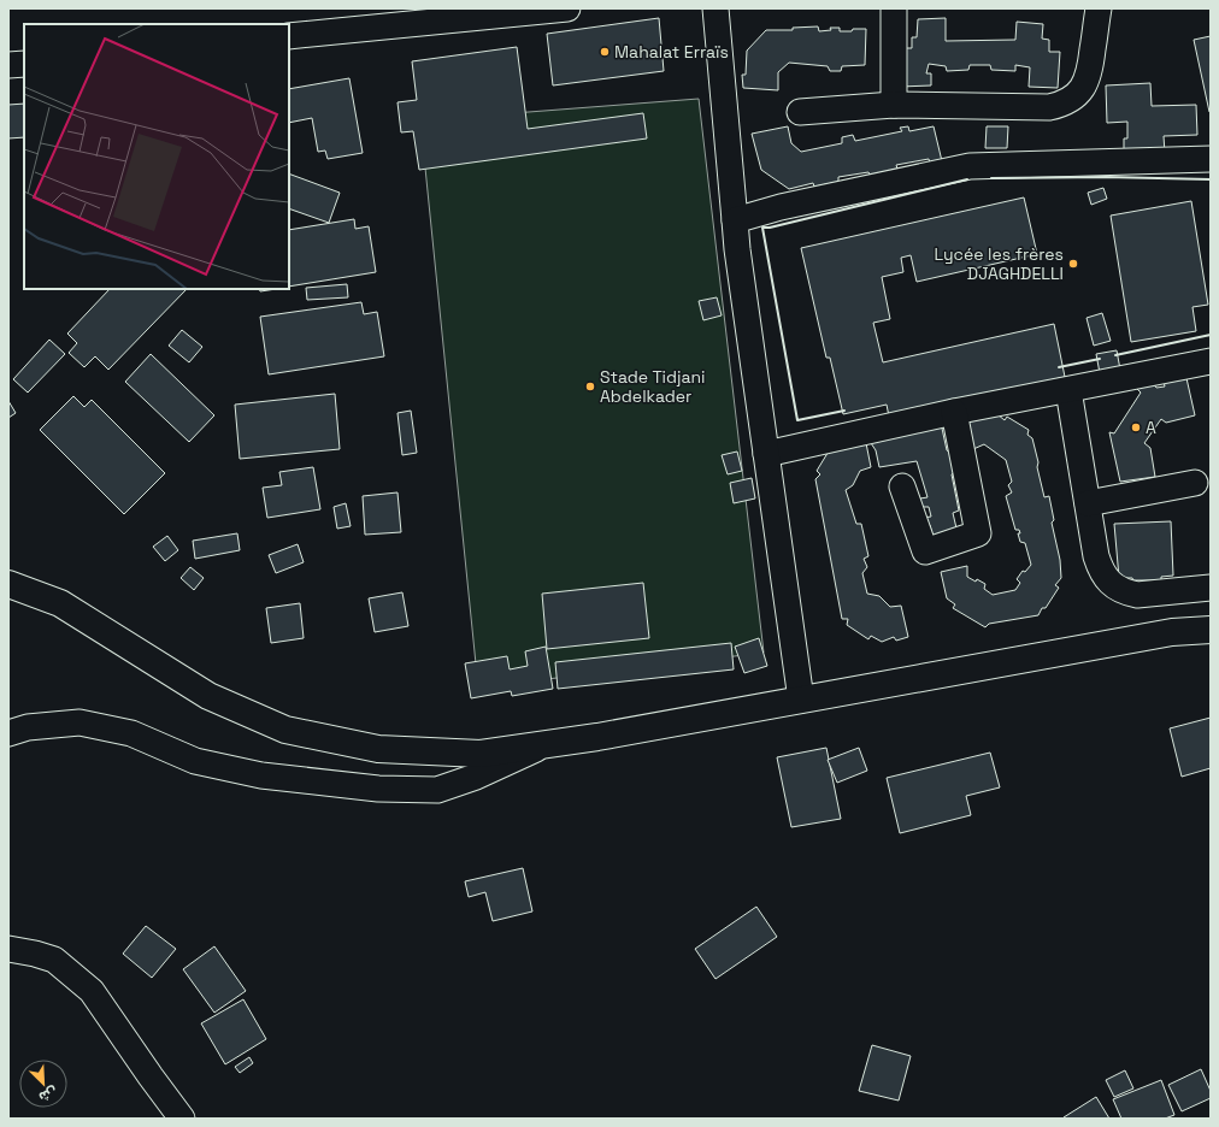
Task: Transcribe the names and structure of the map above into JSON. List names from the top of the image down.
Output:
{
  "places": [
    "Mahalat Erraïs",
    "Lycée les frères DJAGHDELLI",
    "Stade Tidjani Abdelkader",
    "A"
  ],
  "north": "bottom right"
}
